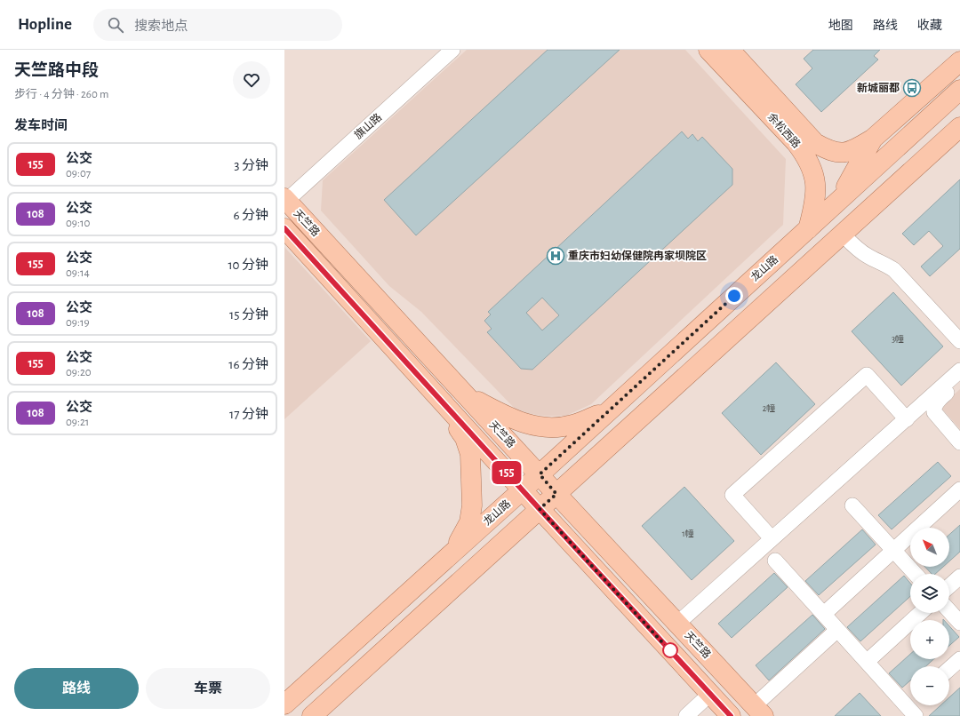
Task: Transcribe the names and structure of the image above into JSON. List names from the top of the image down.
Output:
{
  "streets": {
    "main road": ["余松西路", "天竺路", "龙山路"],
    "street": ["旗山路"]
  },
  "crossings": [
    ["旗山路", "天竺路"],
    ["余松西路", "龙山路"],
    ["天竺路", "龙山路"]
  ],
  "places": {
    "bus stop": ["新城丽都"],
    "hospital": ["重庆市妇幼保健院冉家坝院区"]
  },
  "lines": ["bus line 155"],
  "house_numbers": ["3幢", "2幢", "1幢"],
  "north": "top left",
  "page": {
    "header": "Hopline",
    "search": "搜索地点",
    "nav": ["地图", "路线", "收藏"],
    "heading": [
      ["天竺路中段", "步行 · 4 分钟 · 260 m"],
      "发车时间"
    ],
    "on_map": "155",
    "list": [
      {
        "mark": "155",
        "name": "公交",
        "note": "09:07",
        "value": "3 分钟"
      },
      {
        "mark": "108",
        "name": "公交",
        "note": "09:10",
        "value": "6 分钟"
      },
      {
        "mark": "155",
        "name": "公交",
        "note": "09:14",
        "value": "10 分钟"
      },
      {
        "mark": "108",
        "name": "公交",
        "note": "09:19",
        "value": "15 分钟"
      },
      {
        "mark": "155",
        "name": "公交",
        "note": "09:20",
        "value": "16 分钟"
      },
      {
        "mark": "108",
        "name": "公交",
        "note": "09:21",
        "value": "17 分钟"
      }
    ],
    "map_buttons": ["+", "−"],
    "buttons": ["路线", "车票"]
  }
}
